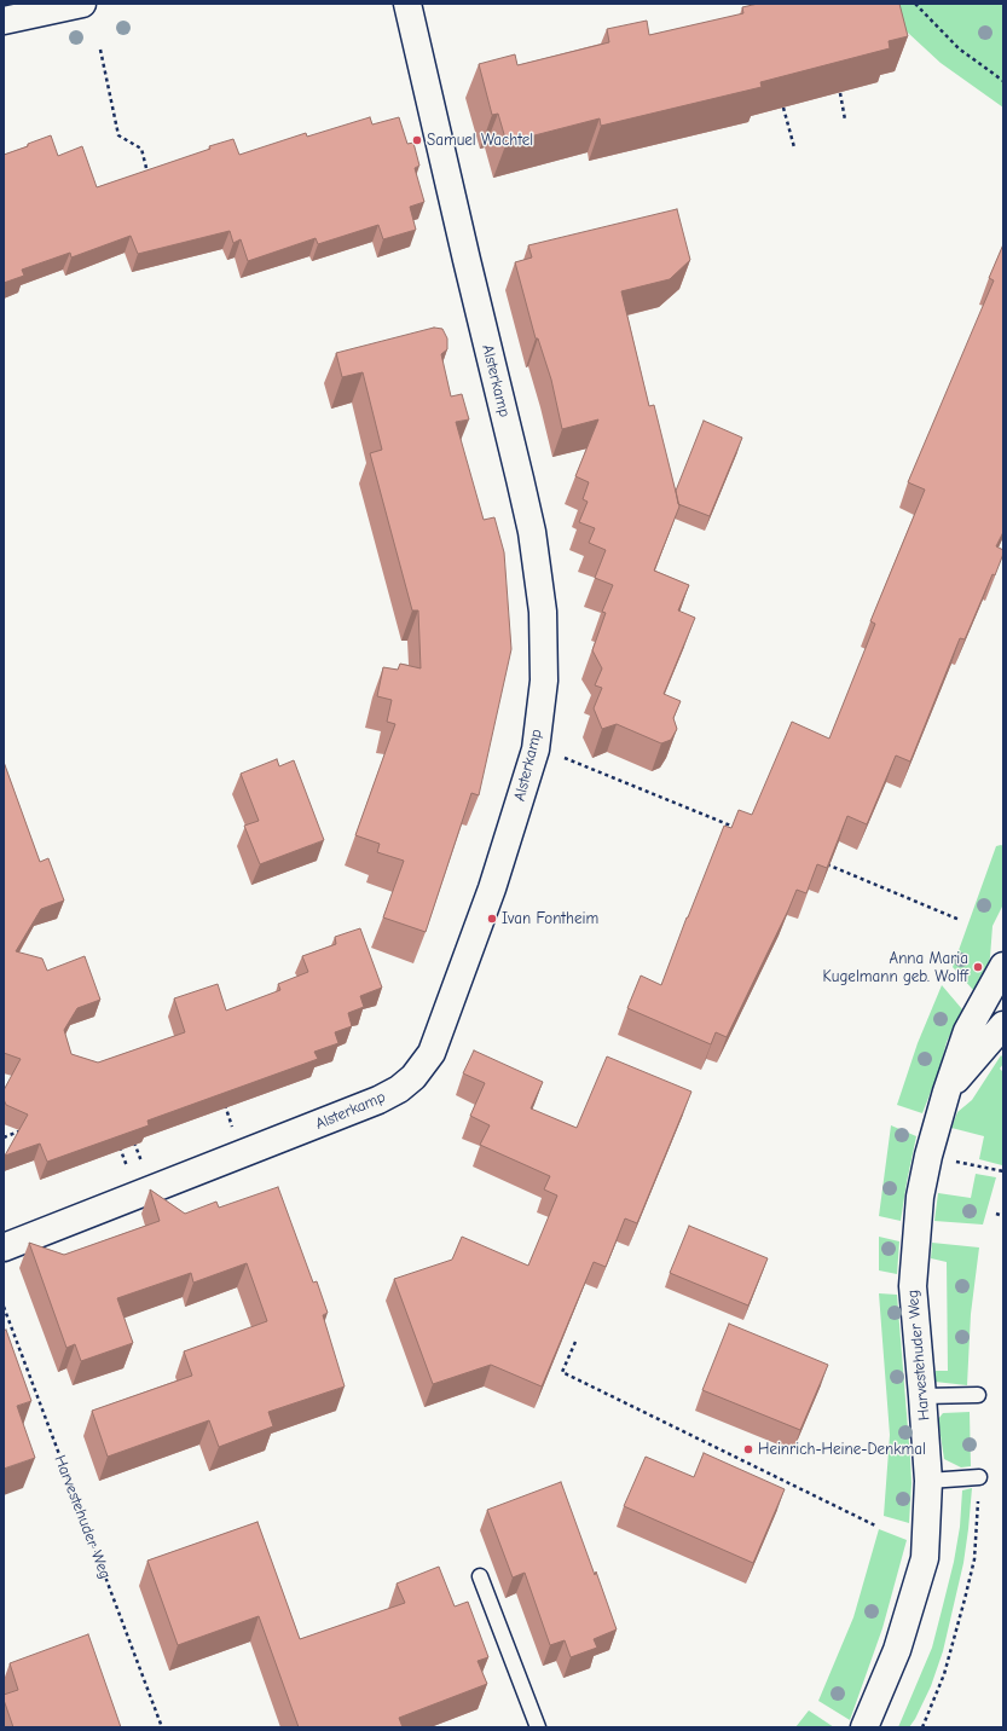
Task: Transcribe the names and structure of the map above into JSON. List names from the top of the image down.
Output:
{
  "streets": {
    "street": ["Alsterkamp", "Harvestehuder Weg"]
  },
  "places": [
    "Samuel Wachtel",
    "Ivan Fontheim",
    "Anna Maria Kugelmann geb. Wolff",
    "Heinrich-Heine-Denkmal"
  ]
}
